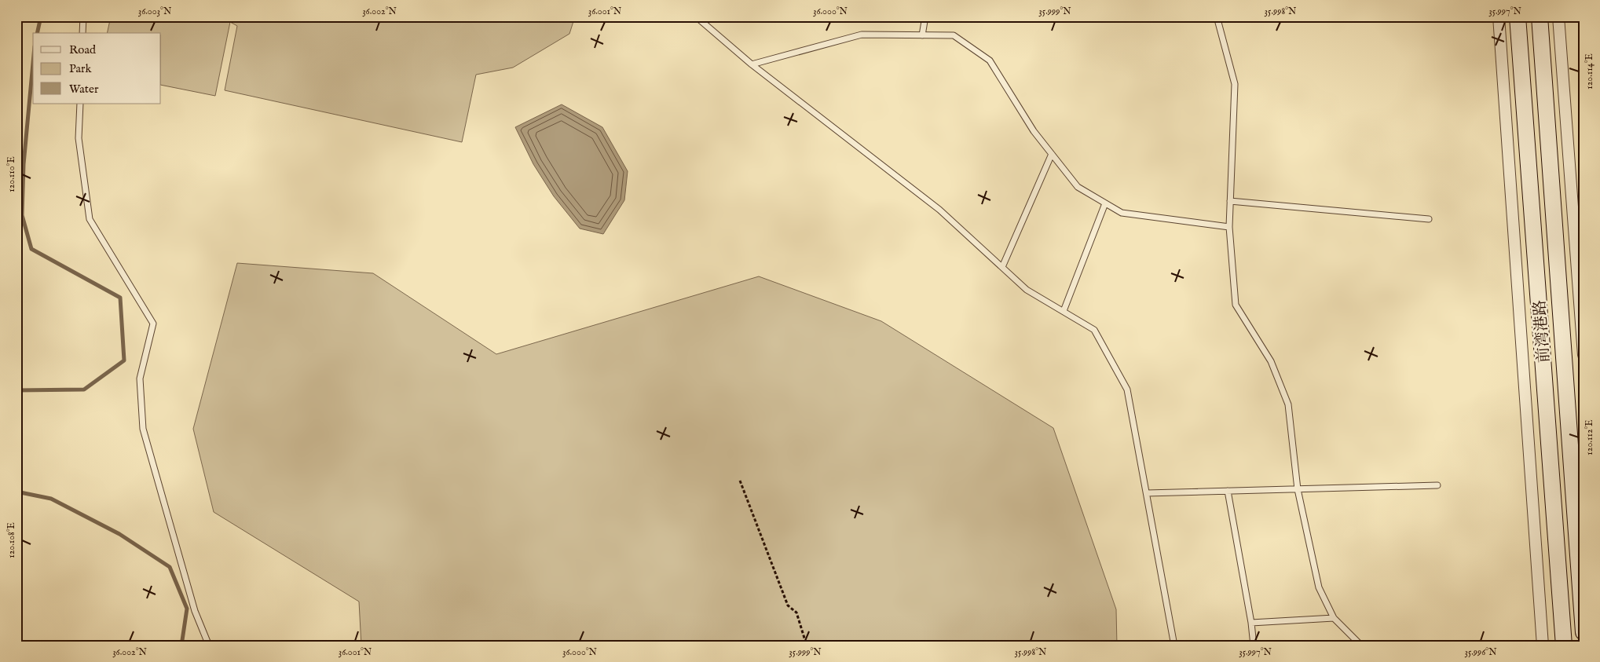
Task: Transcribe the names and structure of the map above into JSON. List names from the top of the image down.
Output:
{
  "streets": {
    "main road": ["前湾港路"]
  },
  "legend": ["Road", "Park", "Water"],
  "coordinates": [
    "36.003°N",
    "36.002°N",
    "36.001°N",
    "36.000°N",
    "35.999°N",
    "35.998°N",
    "35.997°N",
    "120.114°E",
    "120.110°E",
    "120.112°E",
    "120.108°E",
    "35.996°N"
  ]
}
